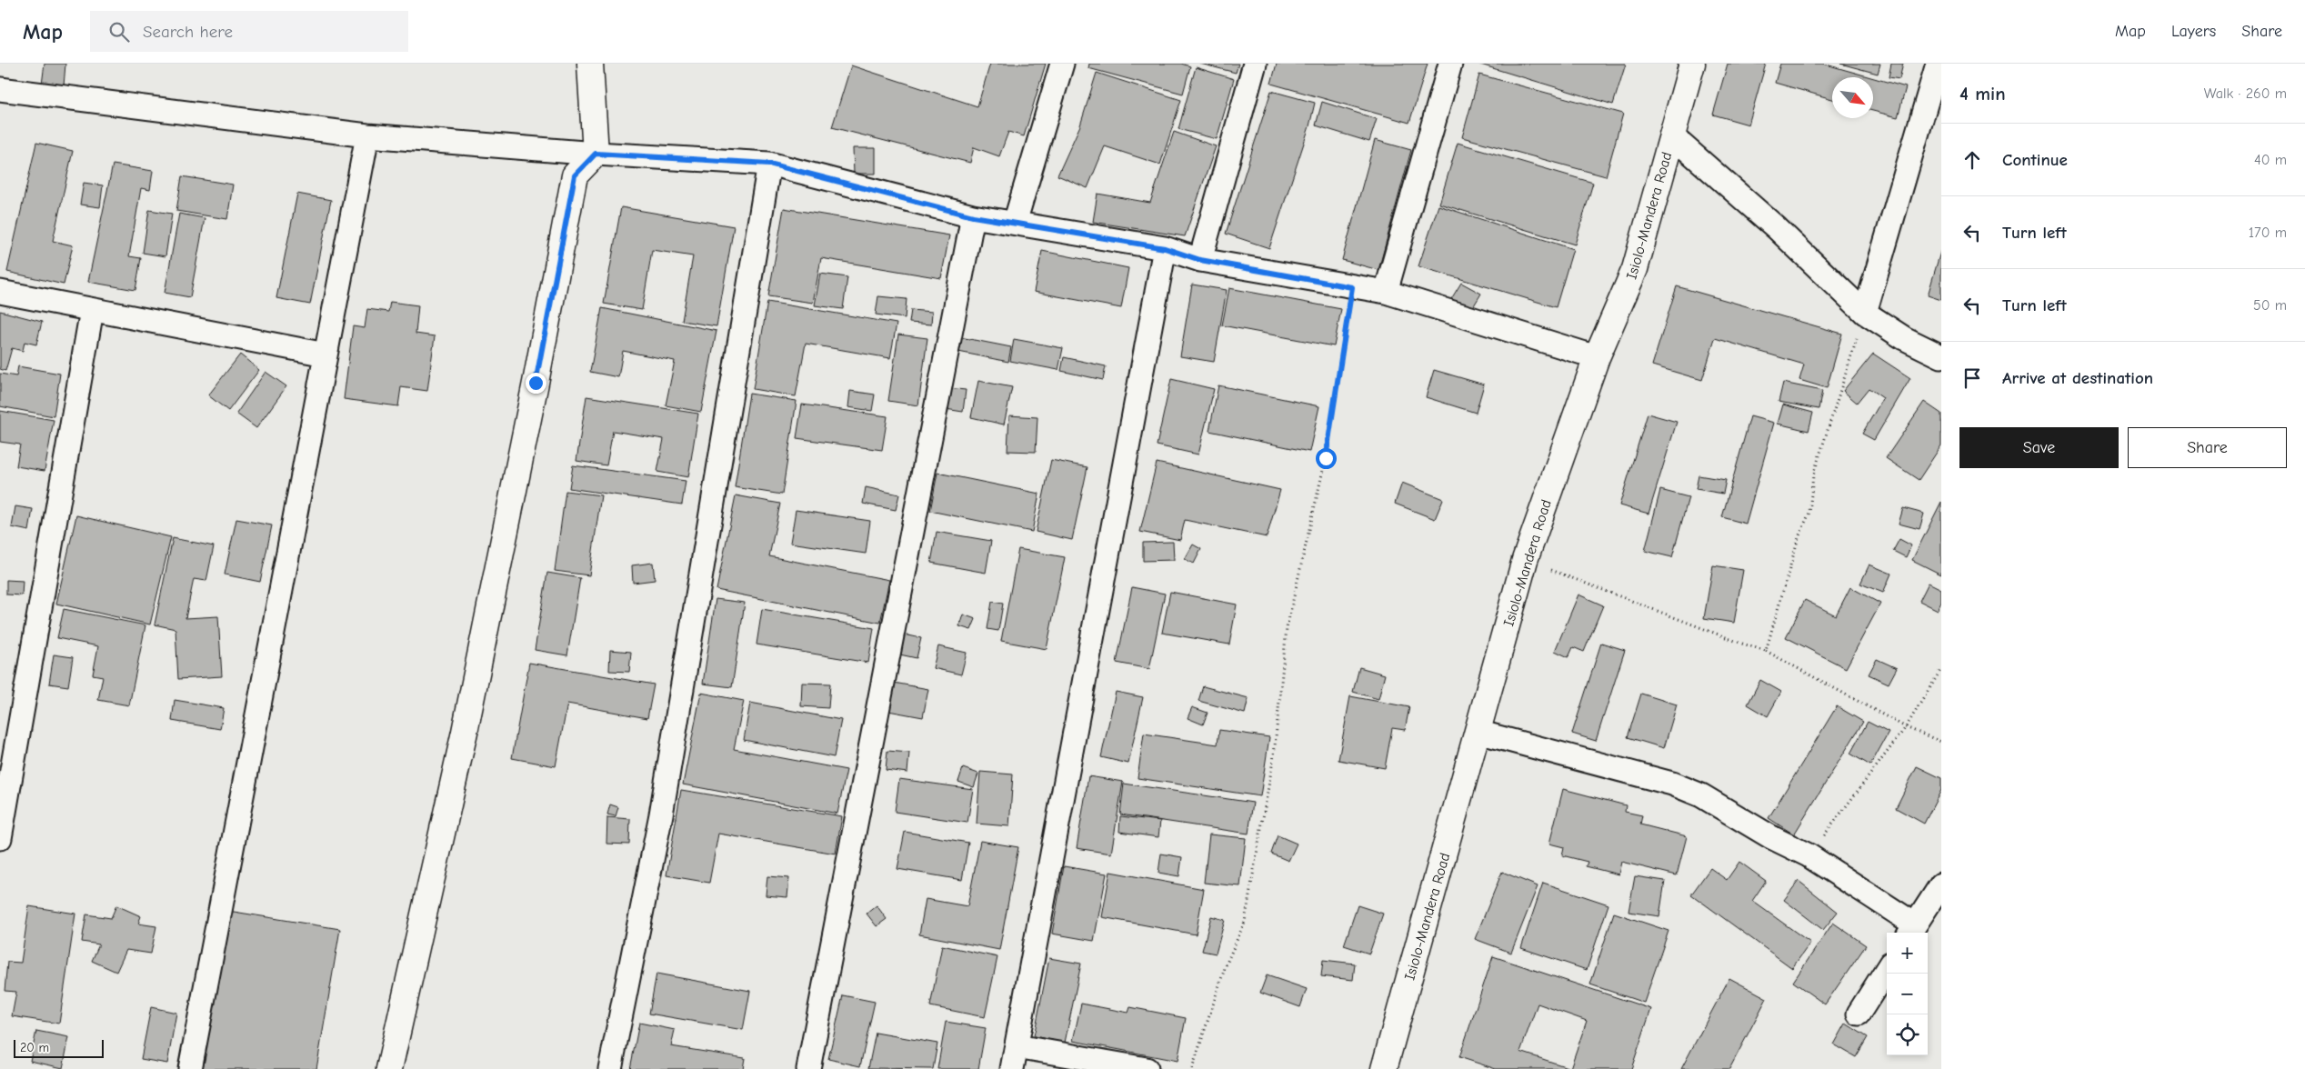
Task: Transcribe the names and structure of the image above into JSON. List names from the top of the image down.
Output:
{
  "streets": {
    "main road": ["Isiolo-Mandera Road"]
  },
  "scale_bar": "20 m",
  "north": "bottom right",
  "page": {
    "header": "Map",
    "search": "Search here",
    "nav": ["Map", "Layers", "Share"],
    "heading": ["4 min", "Walk · 260 m"],
    "list": [
      ["Continue", "40 m"],
      ["Turn left", "170 m"],
      ["Turn left", "50 m"],
      "Arrive at destination"
    ],
    "buttons": ["Save", "Share"],
    "map_buttons": ["+", "−"],
    "scale": "20 m"
  }
}
